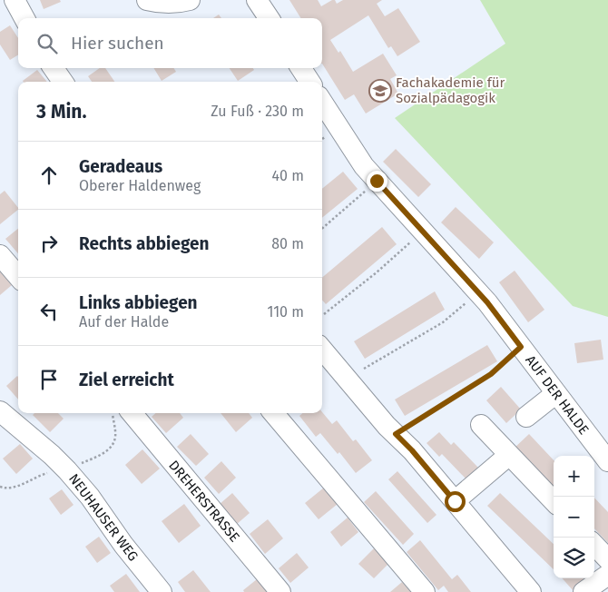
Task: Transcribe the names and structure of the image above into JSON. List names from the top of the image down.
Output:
{
  "streets": {
    "street": ["AUF DER HALDE", "DREHERSTRASSE", "NEUHAUSER WEG"]
  },
  "places": {
    "school or university": ["Fachakademie für Sozialpädagogik"]
  },
  "page": {
    "search": "Hier suchen",
    "heading": ["3 Min.", "Zu Fuß · 230 m"],
    "list": [
      ["Geradeaus", "Oberer Haldenweg", "40 m"],
      ["Rechts abbiegen", "80 m"],
      ["Links abbiegen", "Auf der Halde", "110 m"],
      "Ziel erreicht"
    ],
    "map_buttons": ["+", "−"]
  }
}
